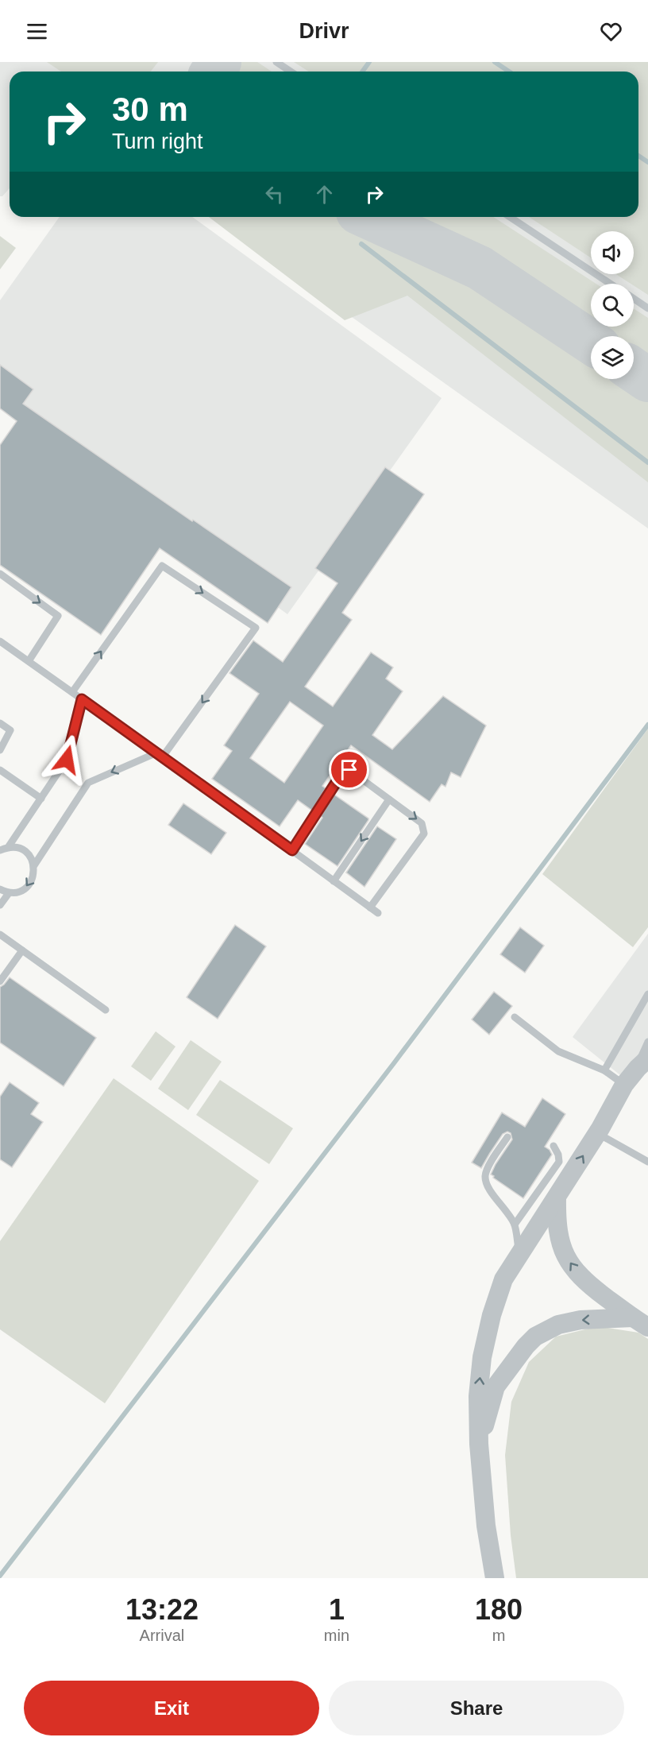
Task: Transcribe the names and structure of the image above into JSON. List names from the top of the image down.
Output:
{
  "page": {
    "header": "Drivr",
    "turn": ["30 m", "Turn right"],
    "eta": [
      "13:22",
      "Arrival",
      "1",
      "min",
      "180",
      "m"
    ],
    "buttons": ["Exit", "Share"]
  }
}
